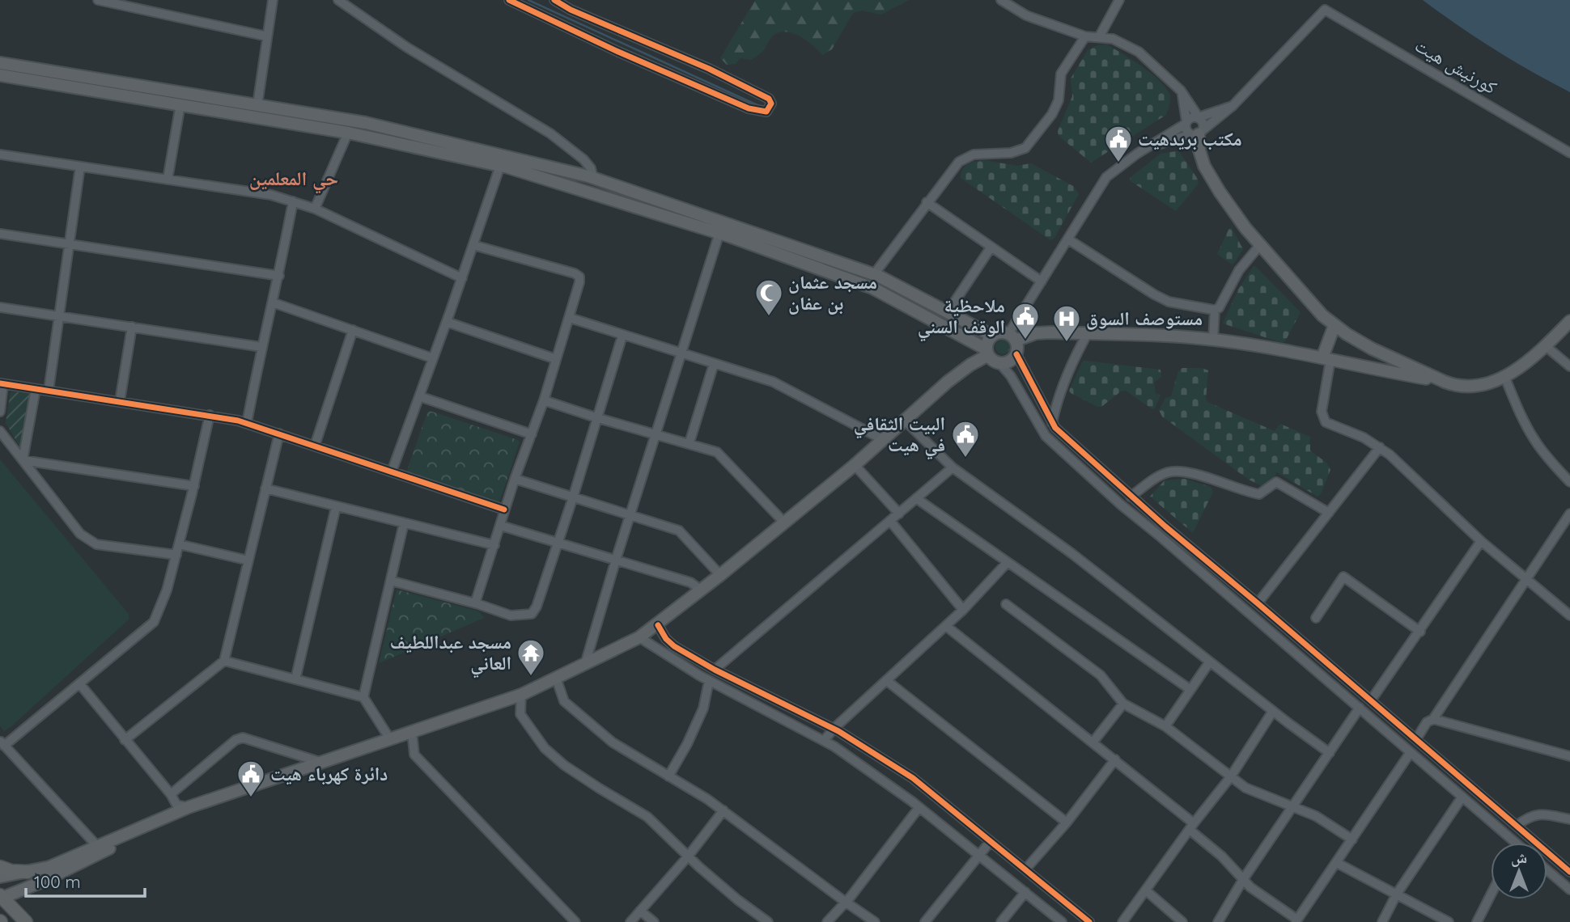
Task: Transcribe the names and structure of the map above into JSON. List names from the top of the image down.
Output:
{
  "streets": {
    "street": ["كورنيش هيت"]
  },
  "districts": ["حي المعلمين"],
  "places": {
    "public building": [
      "مكتب بريدهيت",
      "ملاحظية الوقف السني",
      "البيت الثقافي في هيت",
      "دائرة كهرباء هيت"
    ],
    "mosque": ["مسجد عثمان بن عفان"],
    "hospital": ["مستوصف السوق"],
    "temple": ["مسجد عبداللطيف العاني"]
  },
  "scale_bar": "100 m",
  "north": "top"
}
